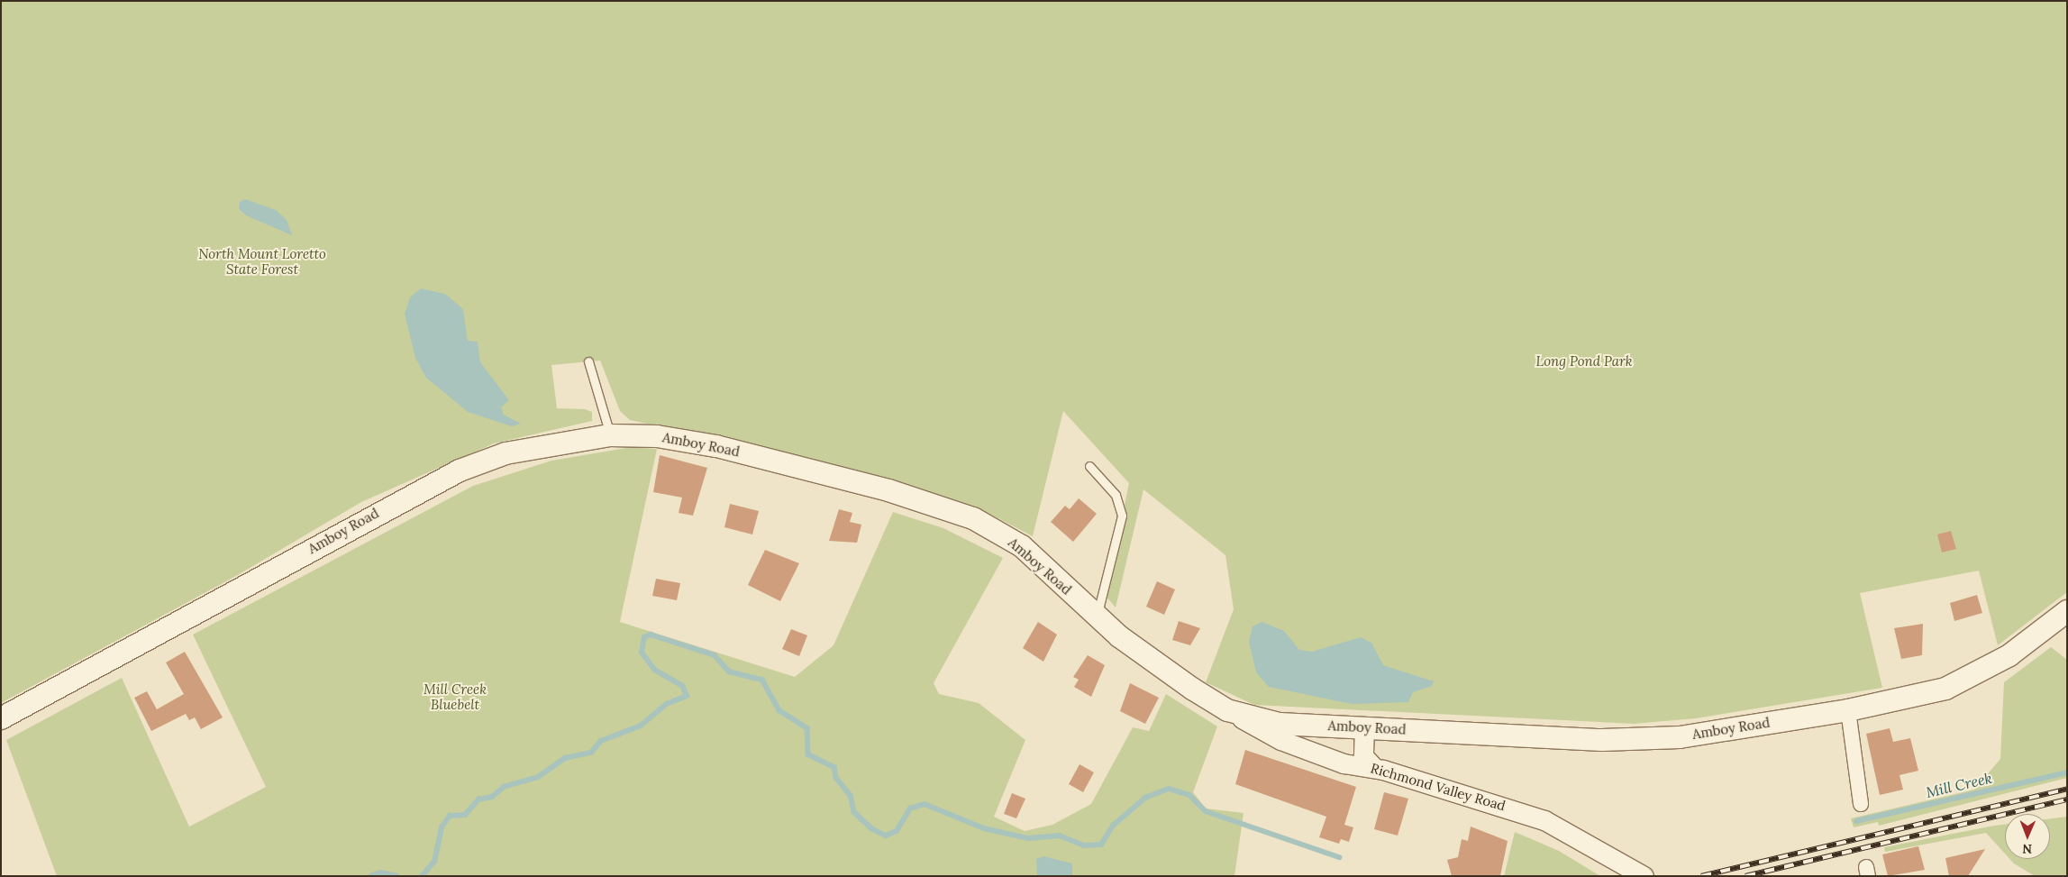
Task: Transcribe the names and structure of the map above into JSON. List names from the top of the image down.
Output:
{
  "streets": {
    "main road": ["Amboy Road"],
    "street": ["Richmond Valley Road"]
  },
  "crossings": [
    ["Amboy Road", "Richmond Valley Road"]
  ],
  "water": ["Mill Creek"],
  "parks": ["North Mount Loretto State Forest", "Long Pond Park", "Mill Creek Bluebelt"],
  "north": "bottom"
}
